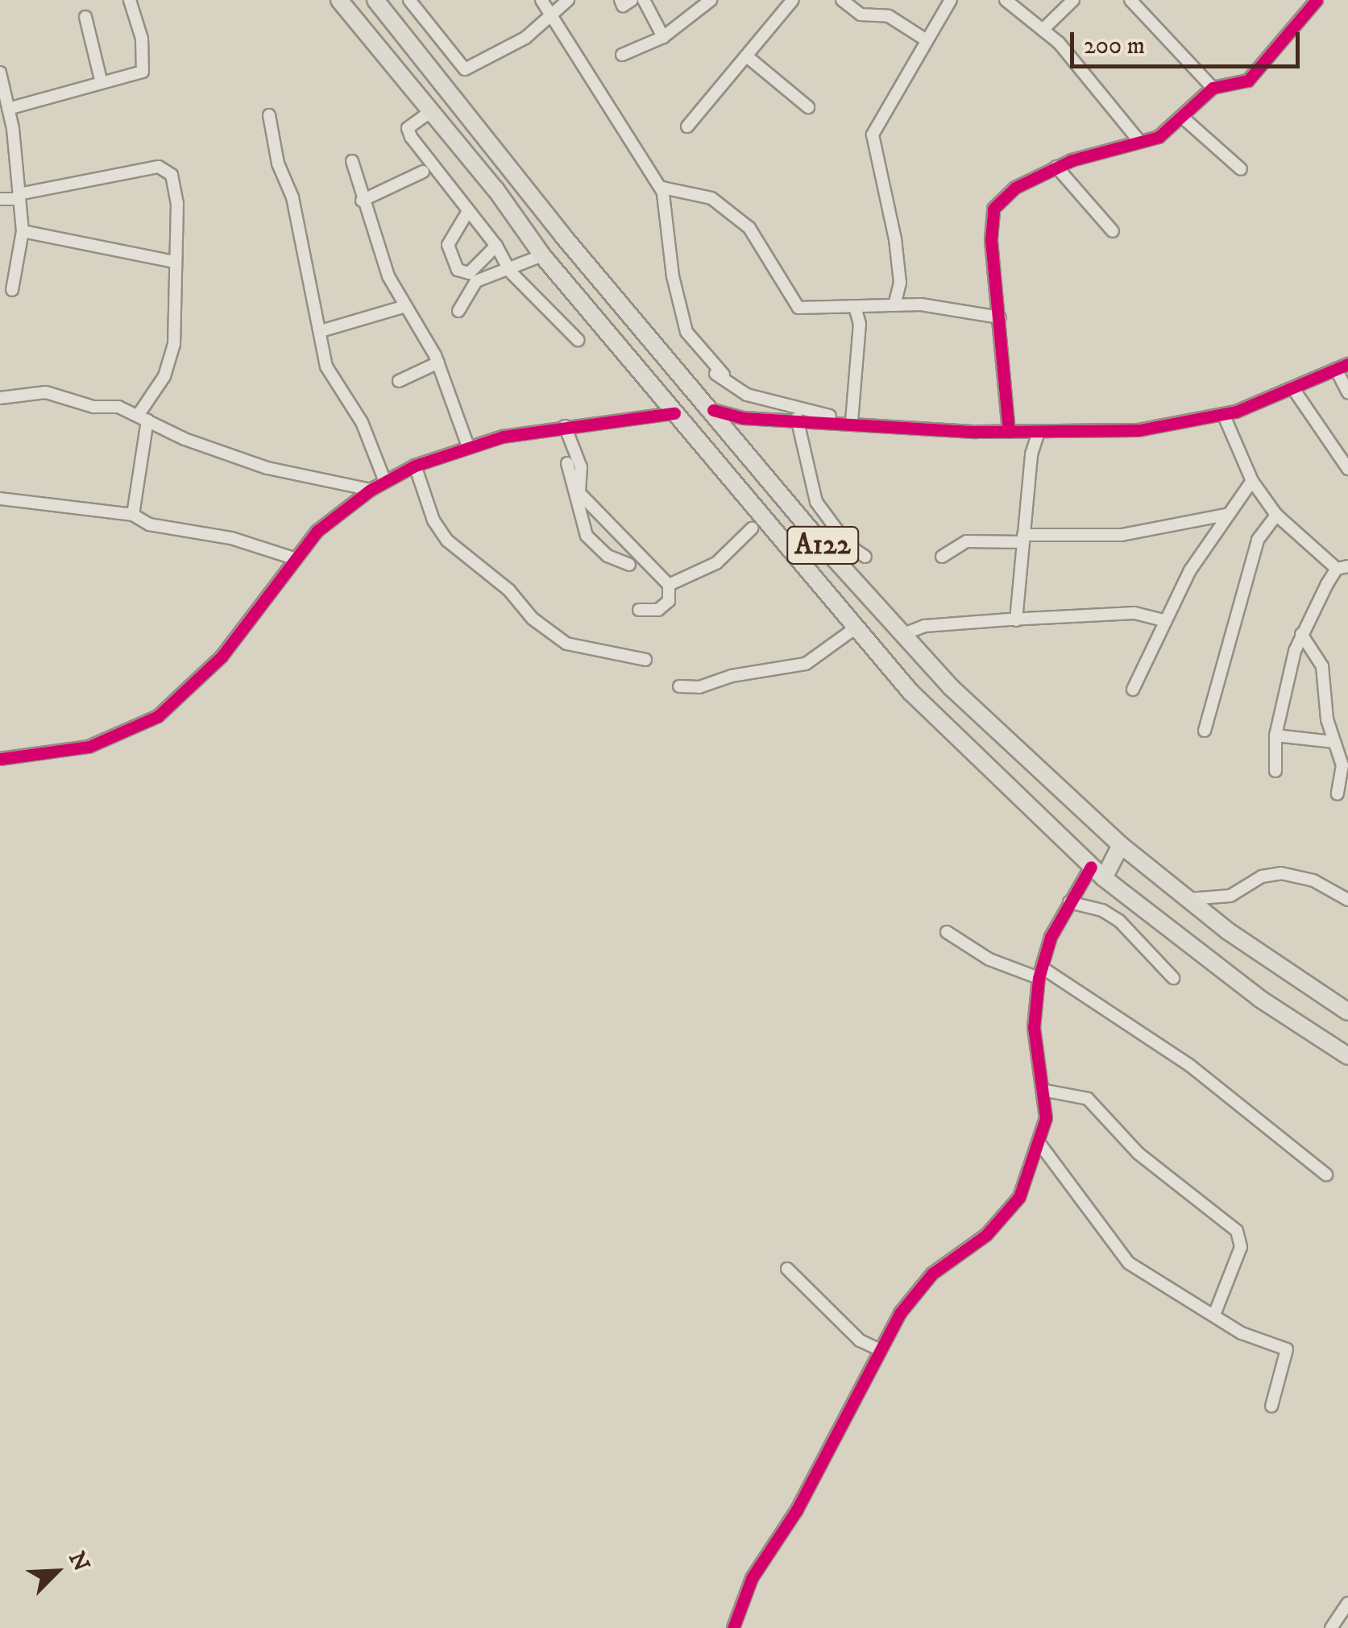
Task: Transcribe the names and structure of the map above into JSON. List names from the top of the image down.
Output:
{
  "streets": {
    "highway": ["A122"]
  },
  "scale_bar": "200 m",
  "north": "top right"
}
